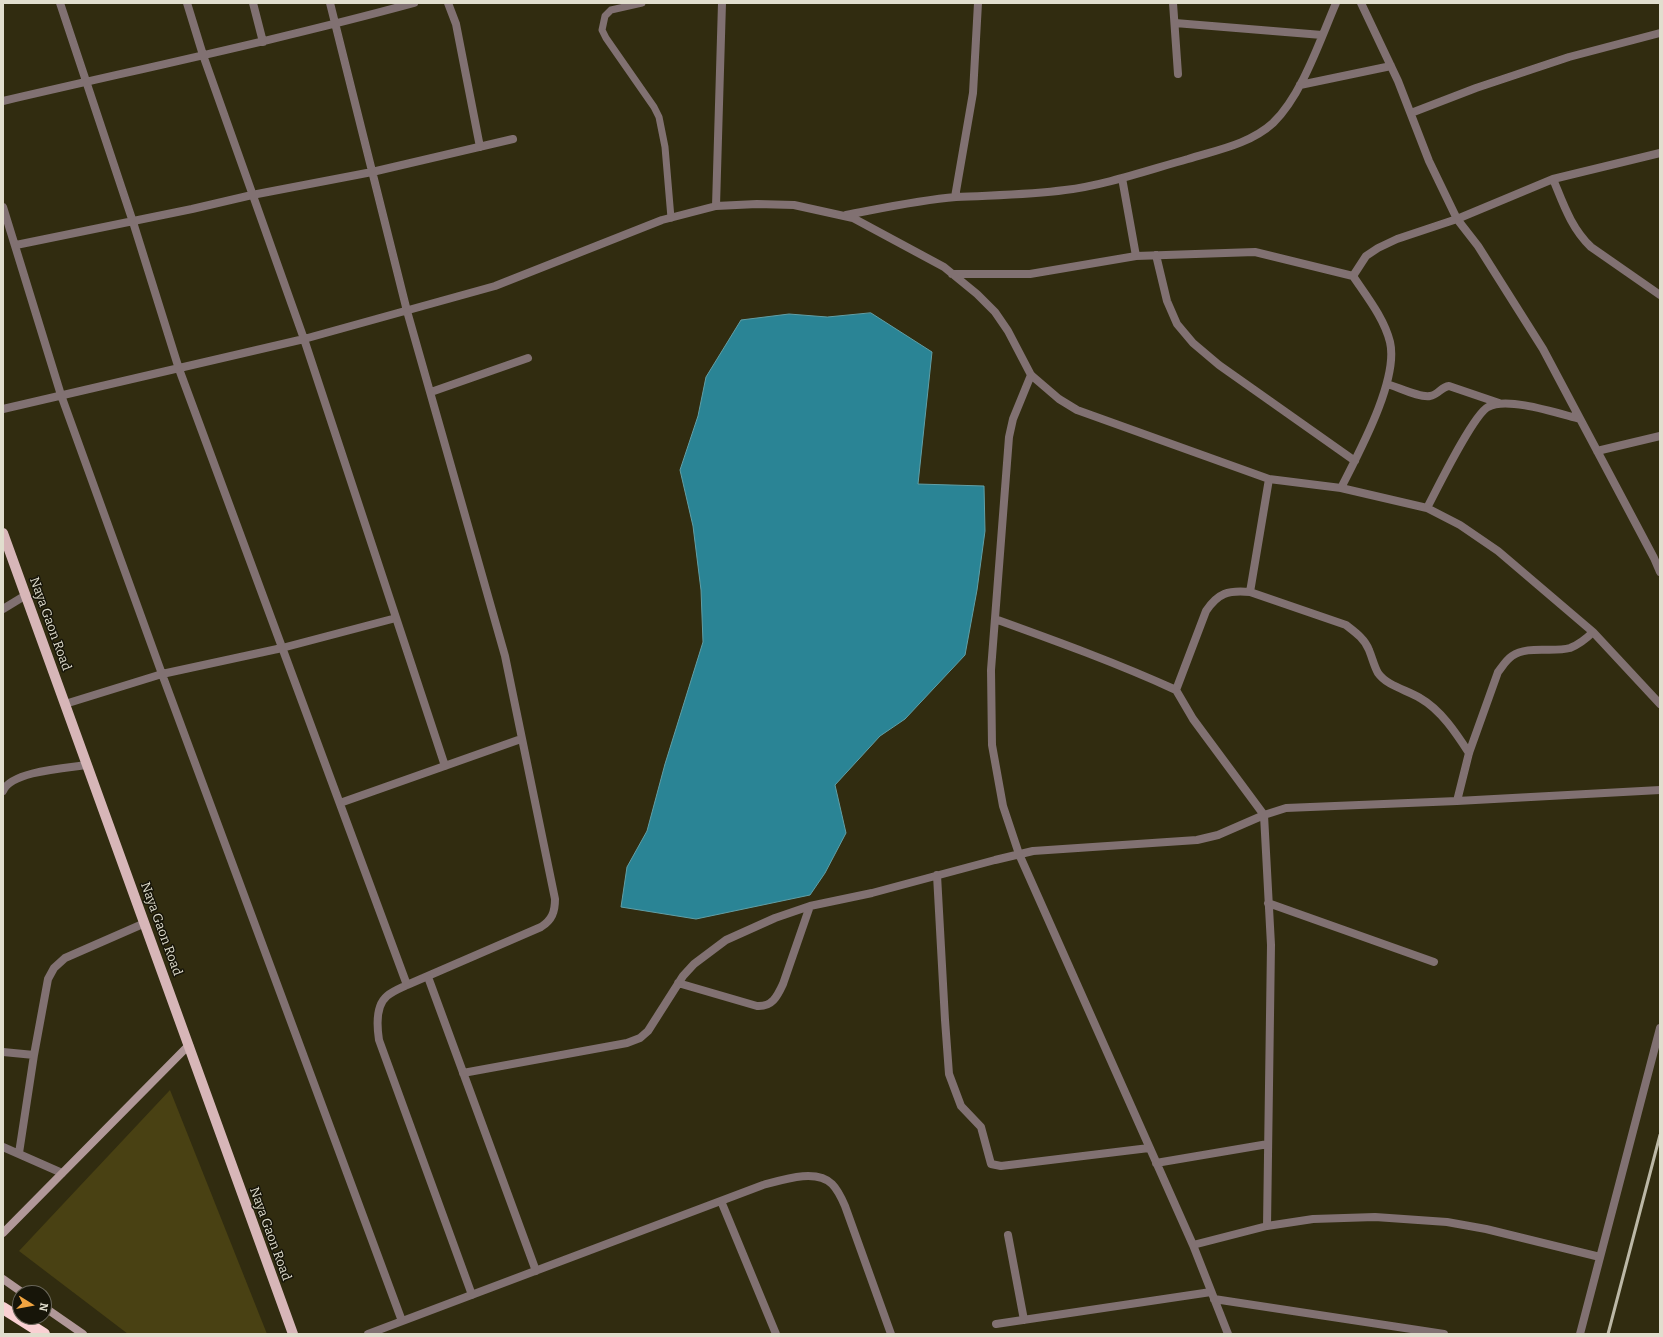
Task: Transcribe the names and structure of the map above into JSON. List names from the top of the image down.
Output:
{
  "streets": {
    "main road": ["Naya Gaon Road"]
  },
  "north": "right"
}
